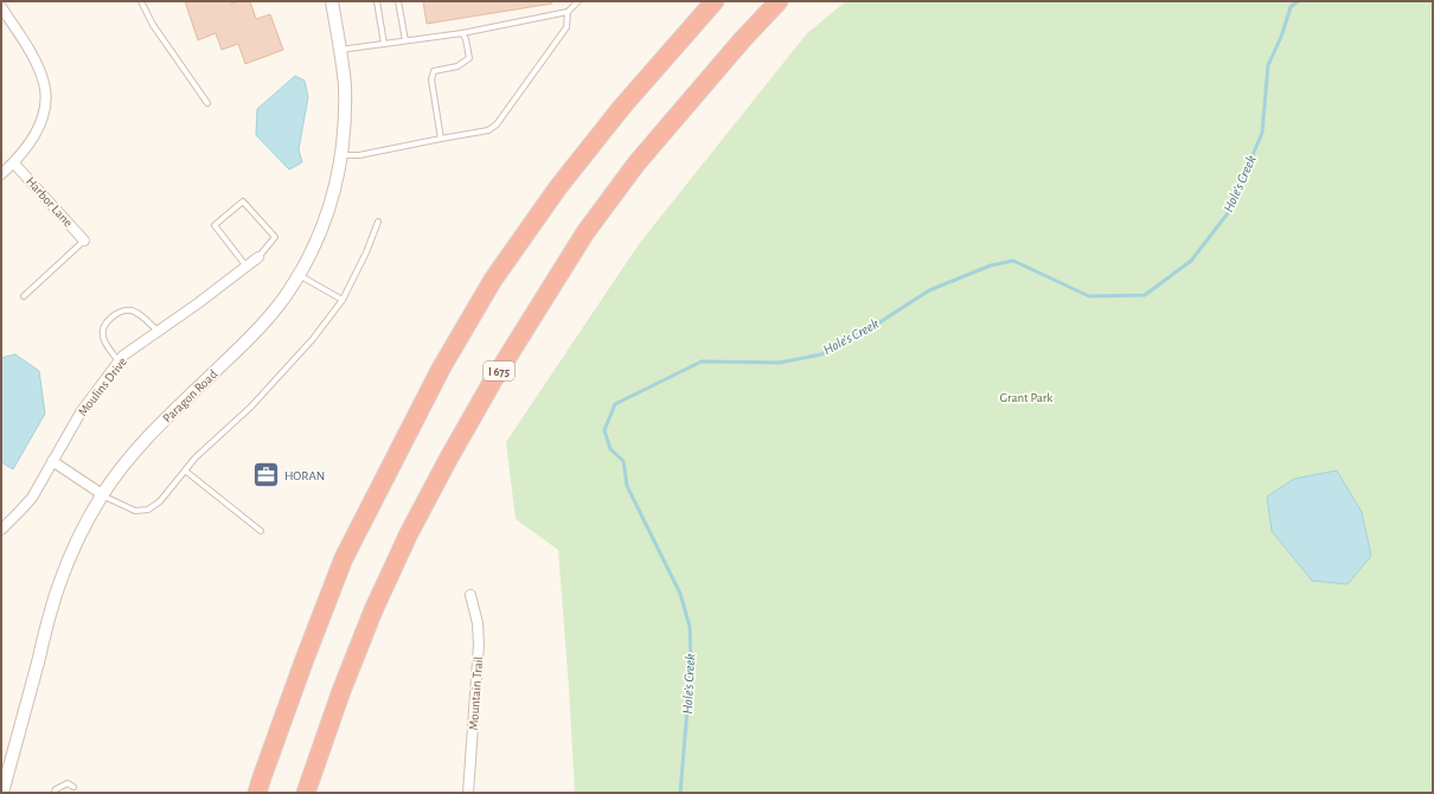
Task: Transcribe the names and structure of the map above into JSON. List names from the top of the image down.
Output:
{
  "streets": {
    "highway": ["I 675"],
    "street": [
      "Harbor Lane",
      "Moulins Drive",
      "Paragon Road",
      "Mountain Trail"
    ]
  },
  "water": ["Hole's Creek"],
  "parks": ["Grant Park"],
  "places": {
    "office": ["HORAN"]
  }
}
